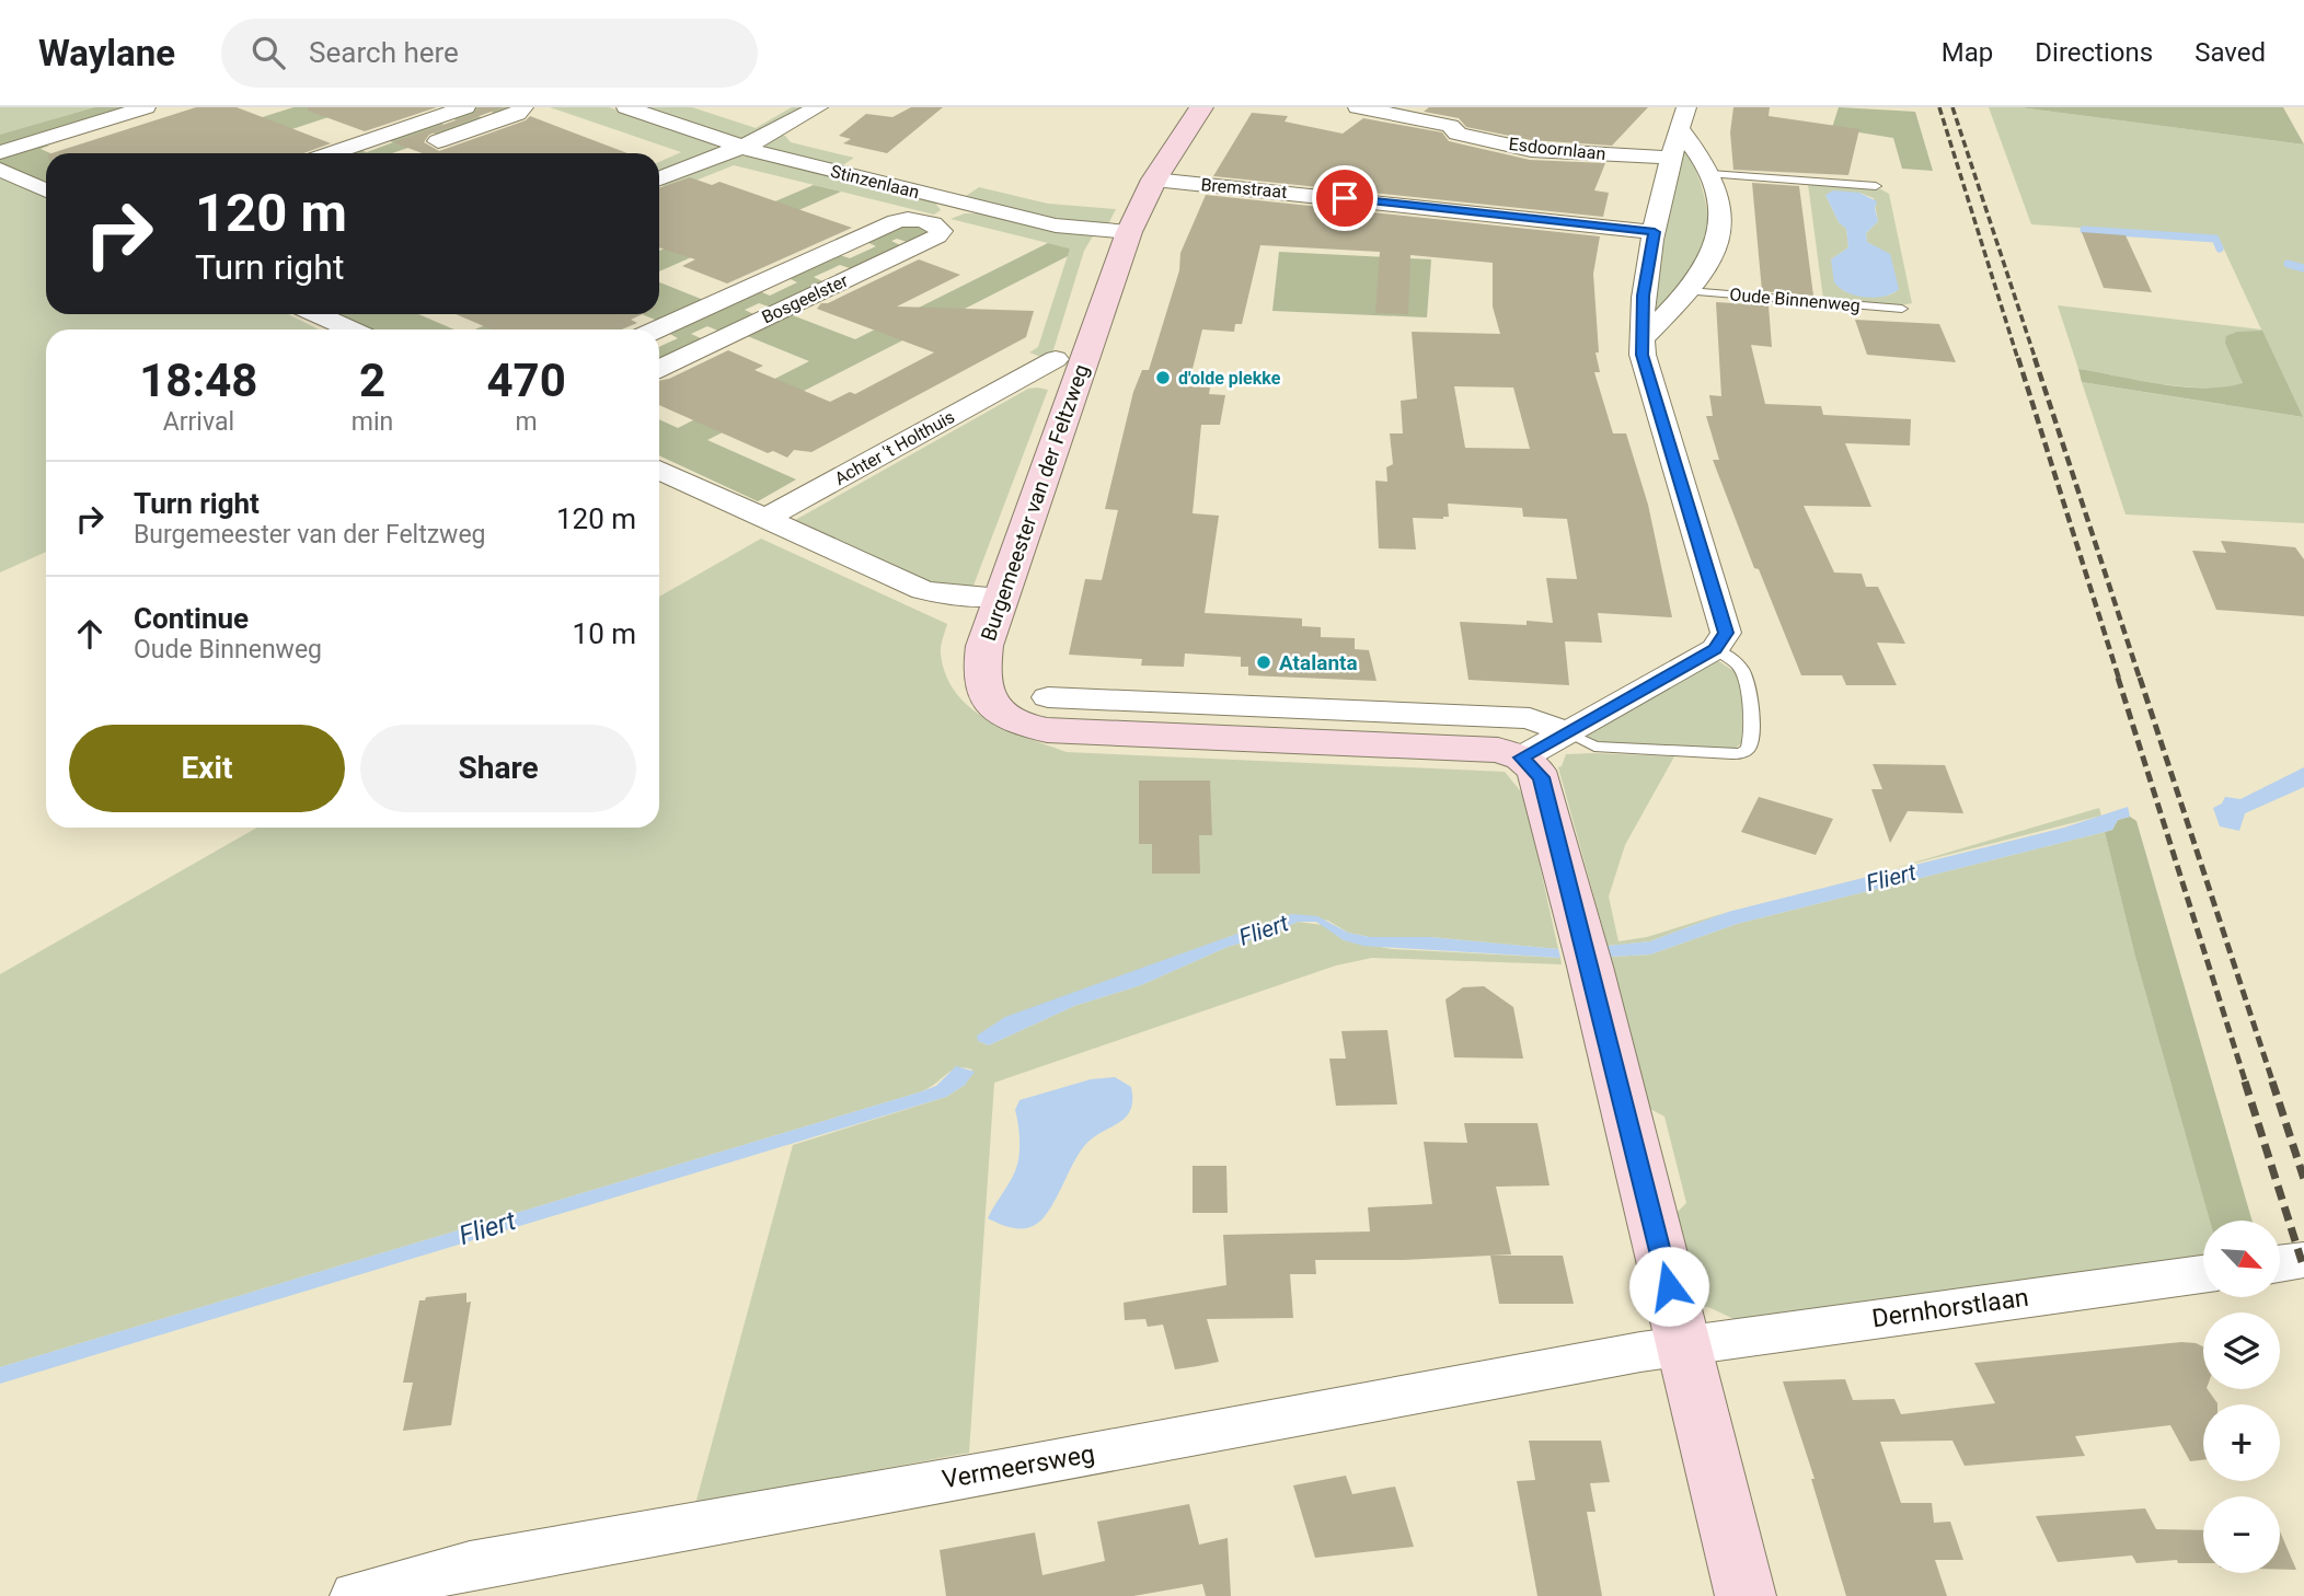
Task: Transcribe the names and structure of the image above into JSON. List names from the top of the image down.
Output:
{
  "streets": {
    "street": [
      "Esdoornlaan",
      "Stinzenlaan",
      "Bremstraat",
      "Bosgeelster",
      "Oude Binnenweg",
      "Achter 't Holthuis",
      "Burgemeester van der Feltzweg",
      "Dernhorstlaan",
      "Vermeersweg"
    ]
  },
  "crossings": [
    ["Esdoornlaan", "Oude Binnenweg"],
    ["Stinzenlaan", "Bosgeelster"],
    ["Stinzenlaan", "Burgemeester van der Feltzweg"],
    ["Bremstraat", "Oude Binnenweg"],
    ["Bremstraat", "Burgemeester van der Feltzweg"],
    ["Achter 't Holthuis", "Burgemeester van der Feltzweg"],
    ["Dernhorstlaan", "Vermeersweg"]
  ],
  "water": ["Fliert"],
  "places": ["d'olde plekke", "Atalanta"],
  "north": "bottom right",
  "page": {
    "header": "Waylane",
    "search": "Search here",
    "nav": ["Map", "Directions", "Saved"],
    "turn": ["120 m", "Turn right"],
    "eta": [
      "18:48",
      "Arrival",
      "2",
      "min",
      "470",
      "m"
    ],
    "list": [
      {
        "name": "Turn right",
        "note": "Burgemeester van der Feltzweg",
        "value": "120 m"
      },
      {
        "name": "Continue",
        "note": "Oude Binnenweg",
        "value": "10 m"
      }
    ],
    "buttons": ["Exit", "Share"],
    "map_buttons": ["+", "−"]
  }
}
